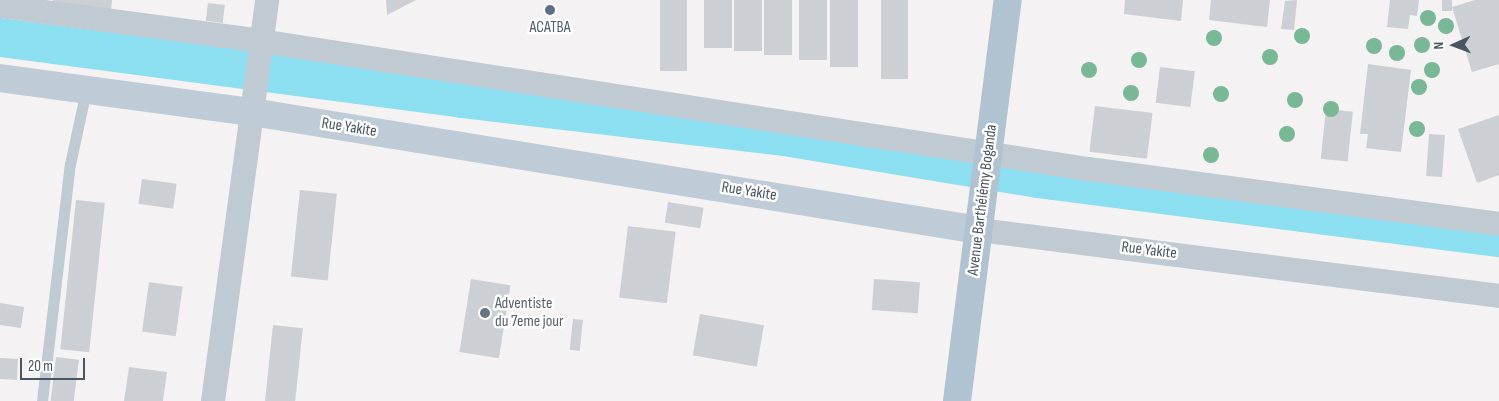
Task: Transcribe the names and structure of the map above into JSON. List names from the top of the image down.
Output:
{
  "streets": {
    "main road": ["Rue Yakite", "Avenue Barthélémy Boganda"]
  },
  "crossings": [
    ["Rue Yakite", "Avenue Barthélémy Boganda"]
  ],
  "places": ["ACATBA", "Adventiste du 7eme jour"],
  "scale_bar": "20 m",
  "north": "left"
}
